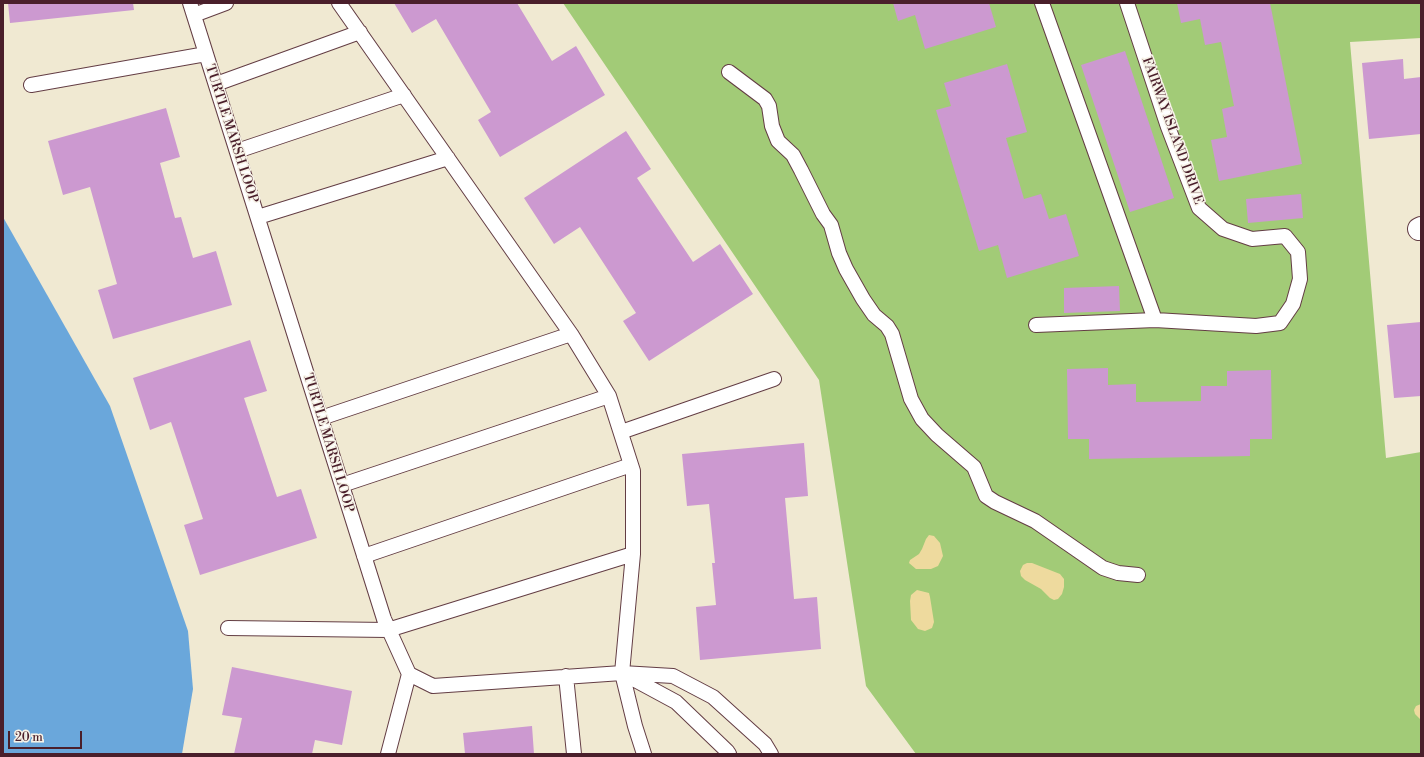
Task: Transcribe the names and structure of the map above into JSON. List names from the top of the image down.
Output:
{
  "streets": {
    "lane": ["FAIRWAY ISLAND DRIVE", "TURTLE MARSH LOOP"]
  },
  "scale_bar": "20 m"
}
